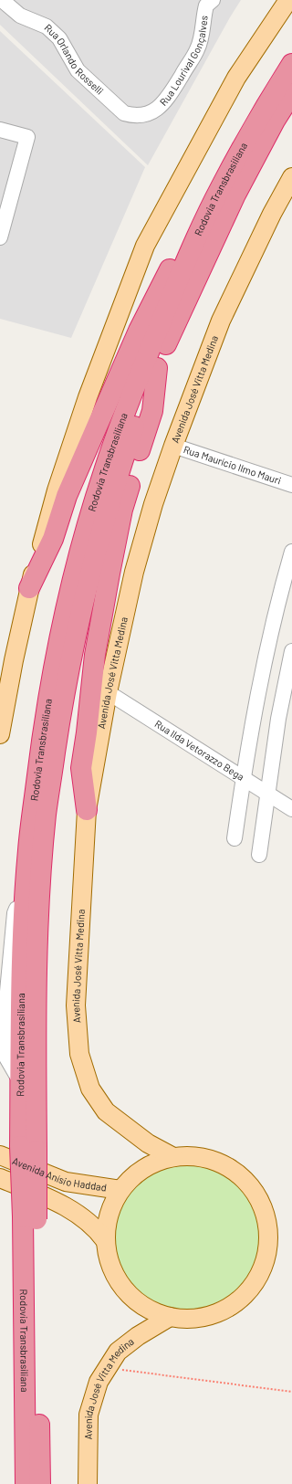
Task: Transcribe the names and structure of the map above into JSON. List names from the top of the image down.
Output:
{
  "streets": {
    "highway": ["Rodovia Transbrasiliana"],
    "main road": ["Avenida José Vitta Medina", "Avenida Anísio Haddad"],
    "street": [
      "Rua Lourival Gonçalves",
      "Rua Orlando Rosselli",
      "Rua Maurício Ilmo Mauri",
      "Rua Ilda Vetorazzo Bega"
    ]
  },
  "crossings": [
    ["Rua Lourival Gonçalves", "Rua Orlando Rosselli"],
    ["Avenida José Vitta Medina", "Rua Maurício Ilmo Mauri"],
    ["Avenida José Vitta Medina", "Rua Ilda Vetorazzo Bega"]
  ]
}
